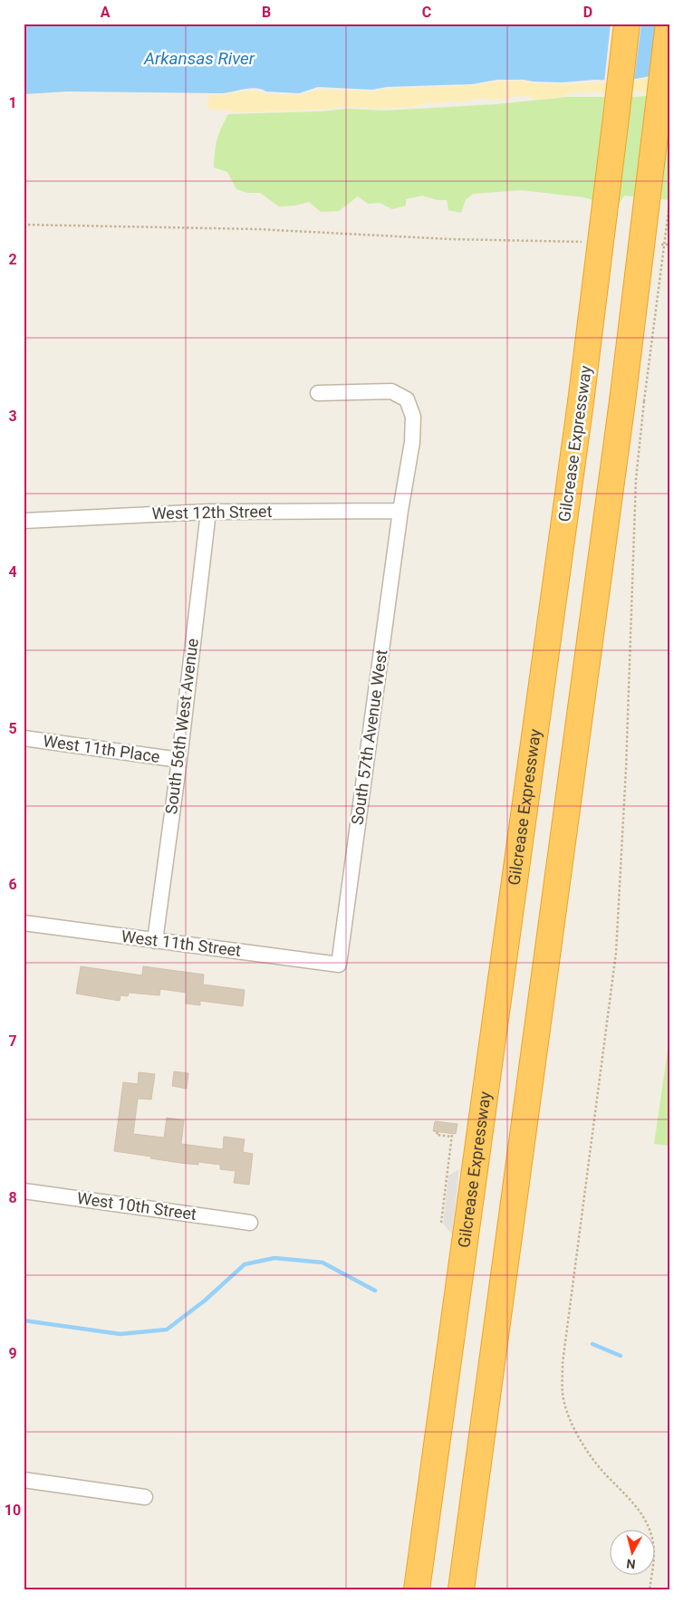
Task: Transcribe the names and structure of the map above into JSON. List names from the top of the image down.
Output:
{
  "streets": {
    "highway": ["Gilcrease Expressway"],
    "street": [
      "West 12th Street",
      "South 56th West Avenue",
      "South 57th Avenue West",
      "West 11th Place",
      "West 11th Street",
      "West 10th Street"
    ]
  },
  "crossings": [
    ["West 12th Street", "South 56th West Avenue"],
    ["West 12th Street", "South 57th Avenue West"],
    ["South 56th West Avenue", "West 11th Place"],
    ["South 56th West Avenue", "West 11th Street"],
    ["South 57th Avenue West", "West 11th Street"]
  ],
  "water": ["Arkansas River"],
  "north": "bottom",
  "grid": {
    "columns": [
      "A",
      "B",
      "C",
      "D"
    ],
    "rows": [
      "1",
      "2",
      "3",
      "4",
      "5",
      "6",
      "7",
      "8",
      "9",
      "10"
    ]
  }
}
